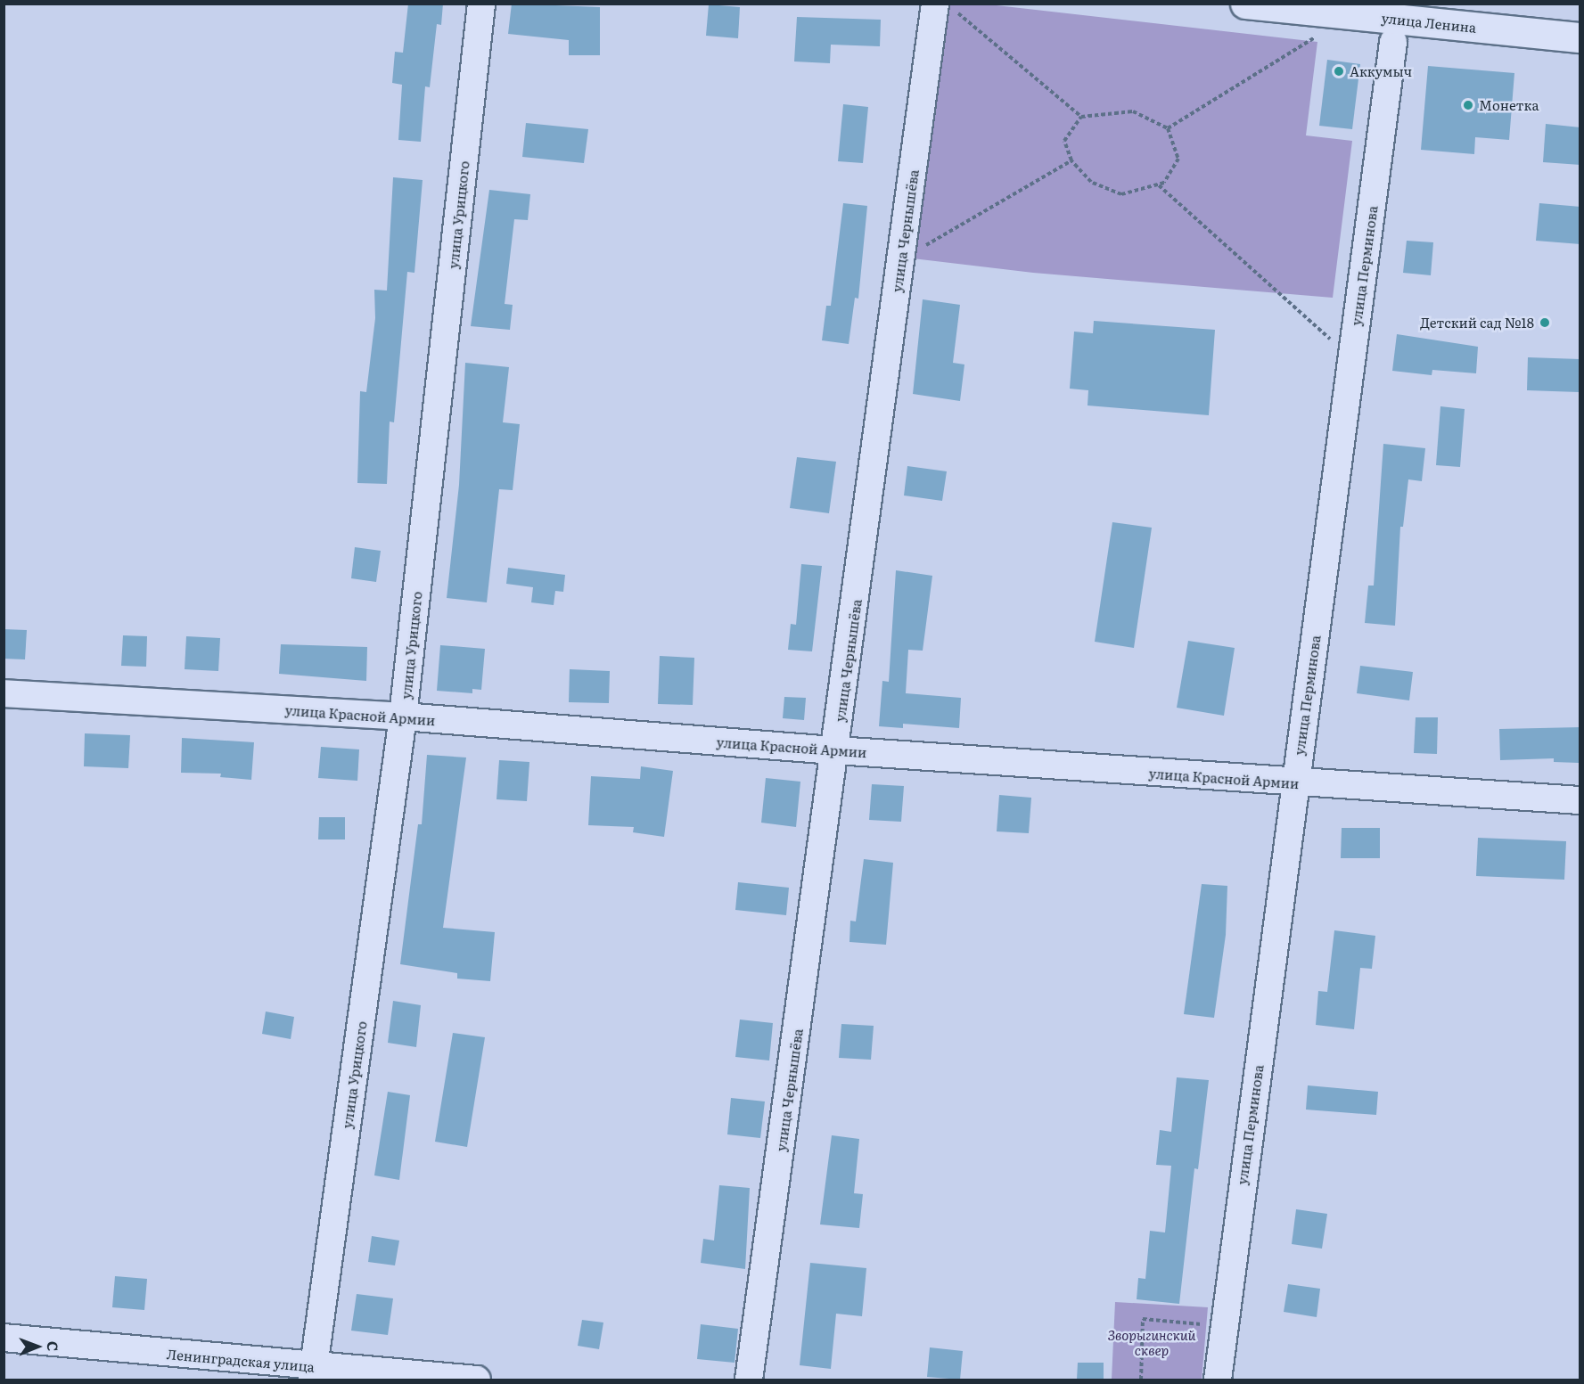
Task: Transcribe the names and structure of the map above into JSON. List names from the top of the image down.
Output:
{
  "streets": {
    "street": [
      "улица Ленина",
      "улица Урицкого",
      "улица Чернышёва",
      "улица Перминова",
      "улица Красной Армии",
      "Ленинградская улица"
    ]
  },
  "crossings": [
    ["улица Ленина", "улица Перминова"],
    ["улица Урицкого", "улица Красной Армии"],
    ["улица Урицкого", "Ленинградская улица"],
    ["улица Чернышёва", "улица Красной Армии"],
    ["улица Перминова", "улица Красной Армии"]
  ],
  "parks": ["Зворыгинский сквер"],
  "places": ["Аккумыч", "Монетка", "Детский сад №18"],
  "north": "right"
}
